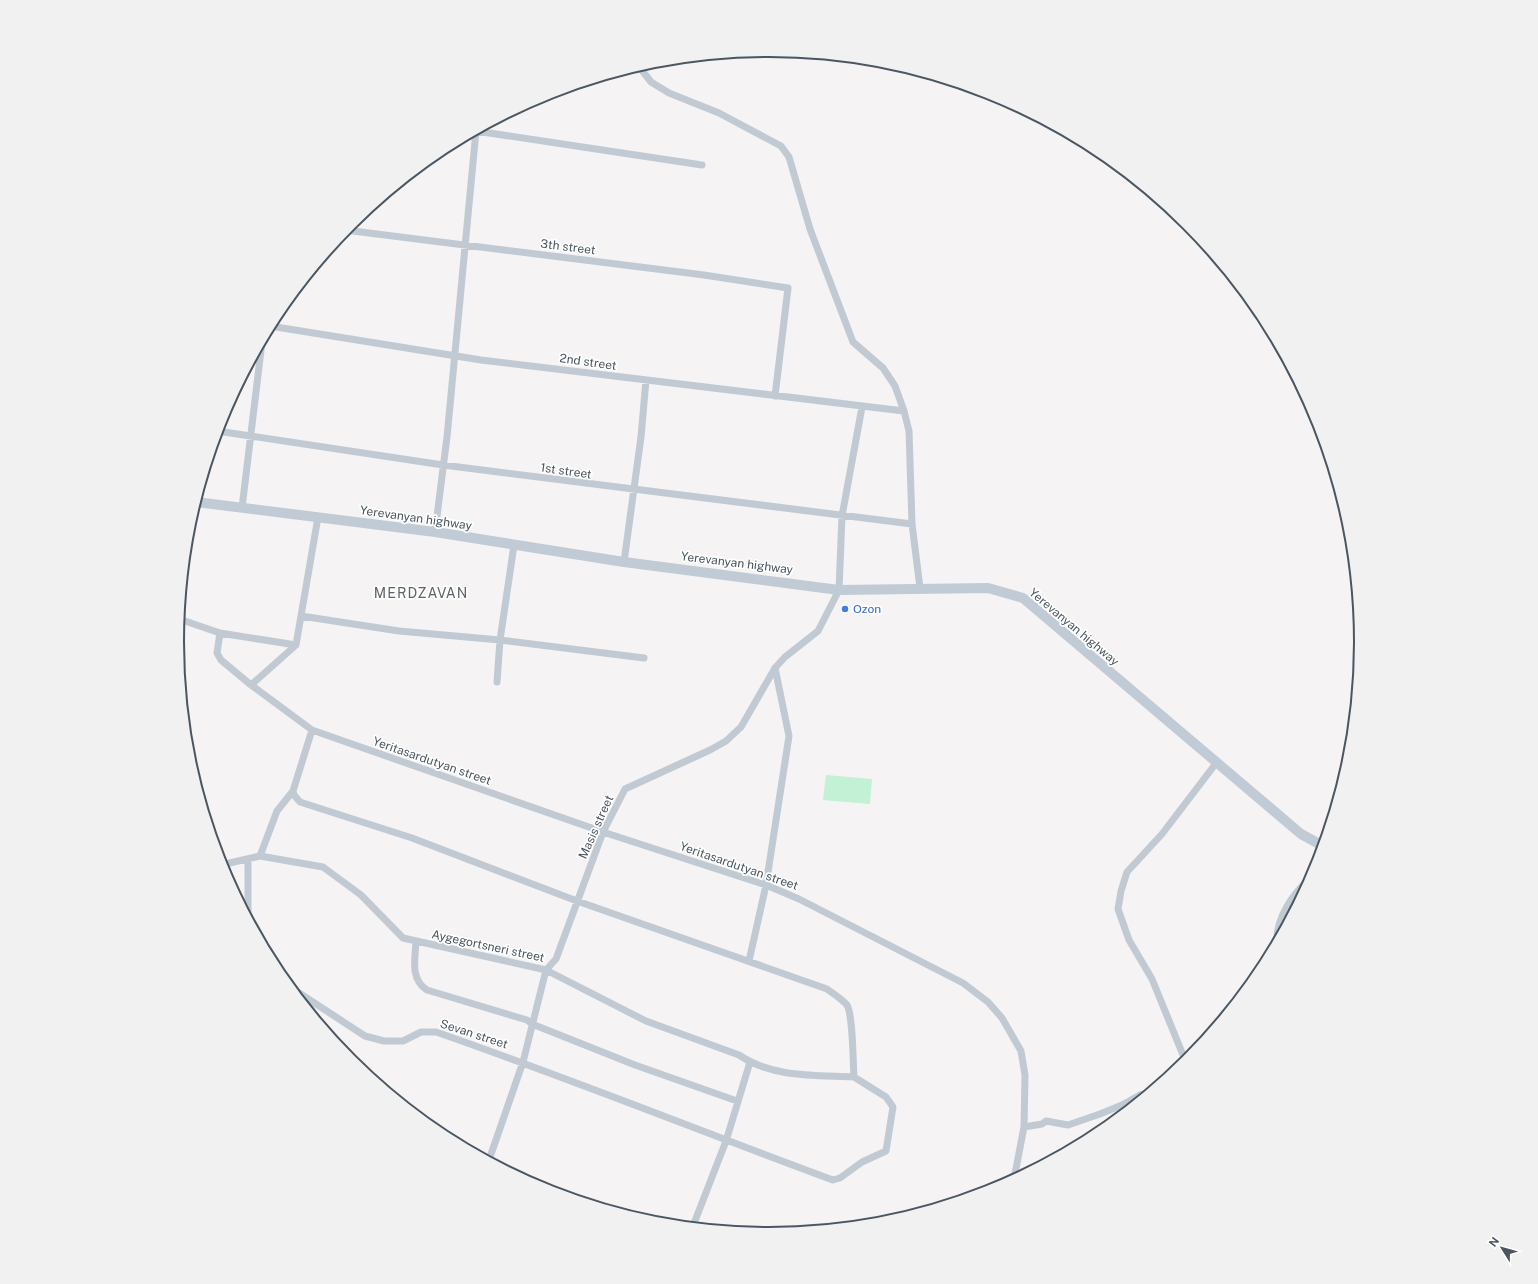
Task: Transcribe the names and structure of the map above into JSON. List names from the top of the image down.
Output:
{
  "streets": {
    "main road": ["Yerevanyan highway"],
    "street": [
      "3th street",
      "2nd street",
      "1st street",
      "Yeritasardutyan street",
      "Masis street",
      "Aygegortsneri street",
      "Sevan street"
    ]
  },
  "crossings": [
    ["3th street", "2nd street"],
    ["Yerevanyan highway", "Masis street"],
    ["Yeritasardutyan street", "Masis street"],
    ["Masis street", "Aygegortsneri street"],
    ["Masis street", "Sevan street"],
    ["Aygegortsneri street", "Sevan street"]
  ],
  "districts": ["MERDZAVAN"],
  "places": ["Ozon"],
  "north": "top left"
}
